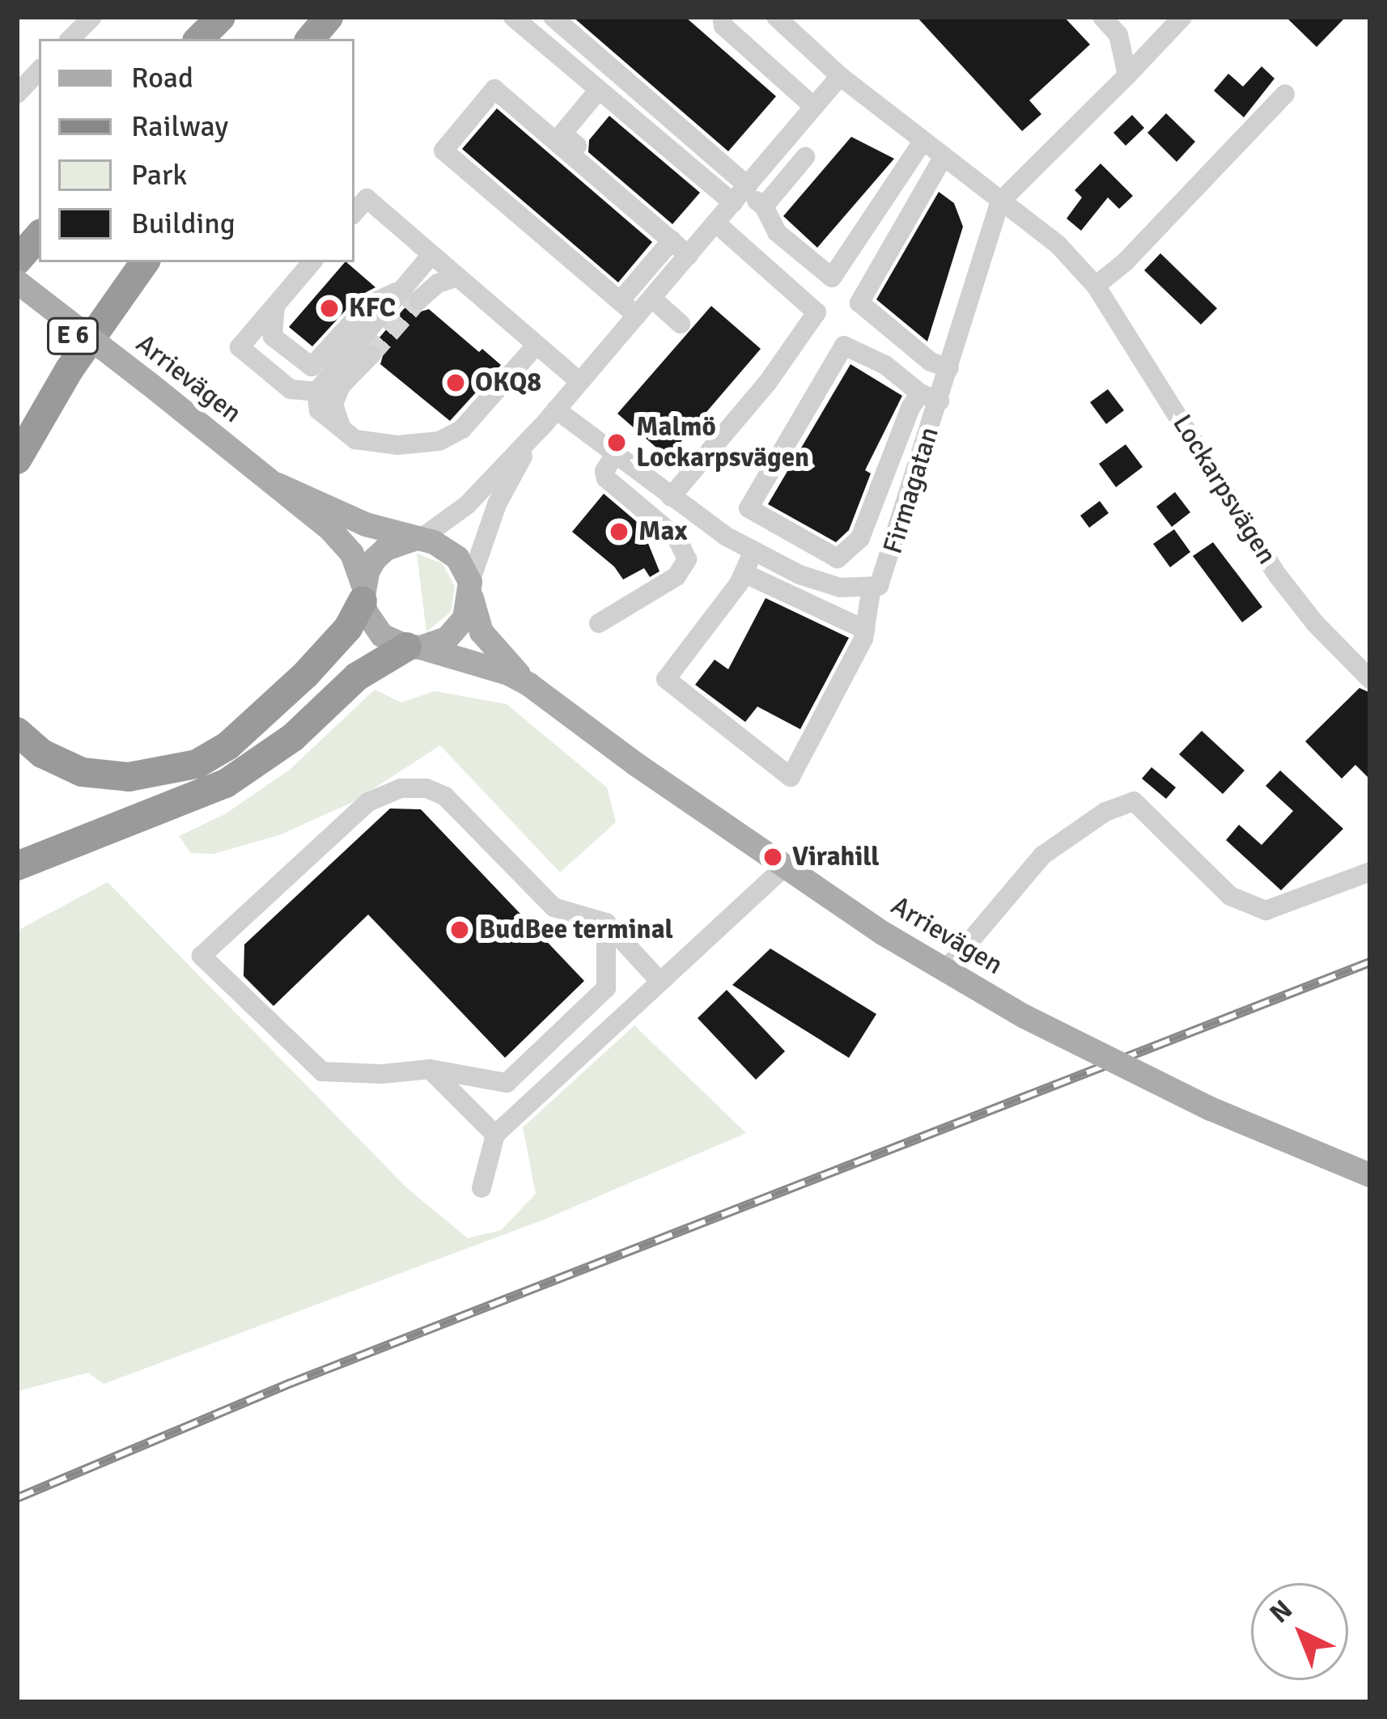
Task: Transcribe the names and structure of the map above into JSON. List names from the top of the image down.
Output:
{
  "streets": {
    "highway": ["E 6"],
    "main road": ["Arrievägen"],
    "street": ["Lockarpsvägen", "Firmagatan"]
  },
  "crossings": [
    ["Lockarpsvägen", "Firmagatan"]
  ],
  "places": [
    "KFC",
    "OKQ8",
    "Malmö Lockarpsvägen",
    "Max",
    "Virahill",
    "BudBee terminal"
  ],
  "legend": [
    "Road",
    "Railway",
    "Park",
    "Building"
  ],
  "north": "top left"
}
